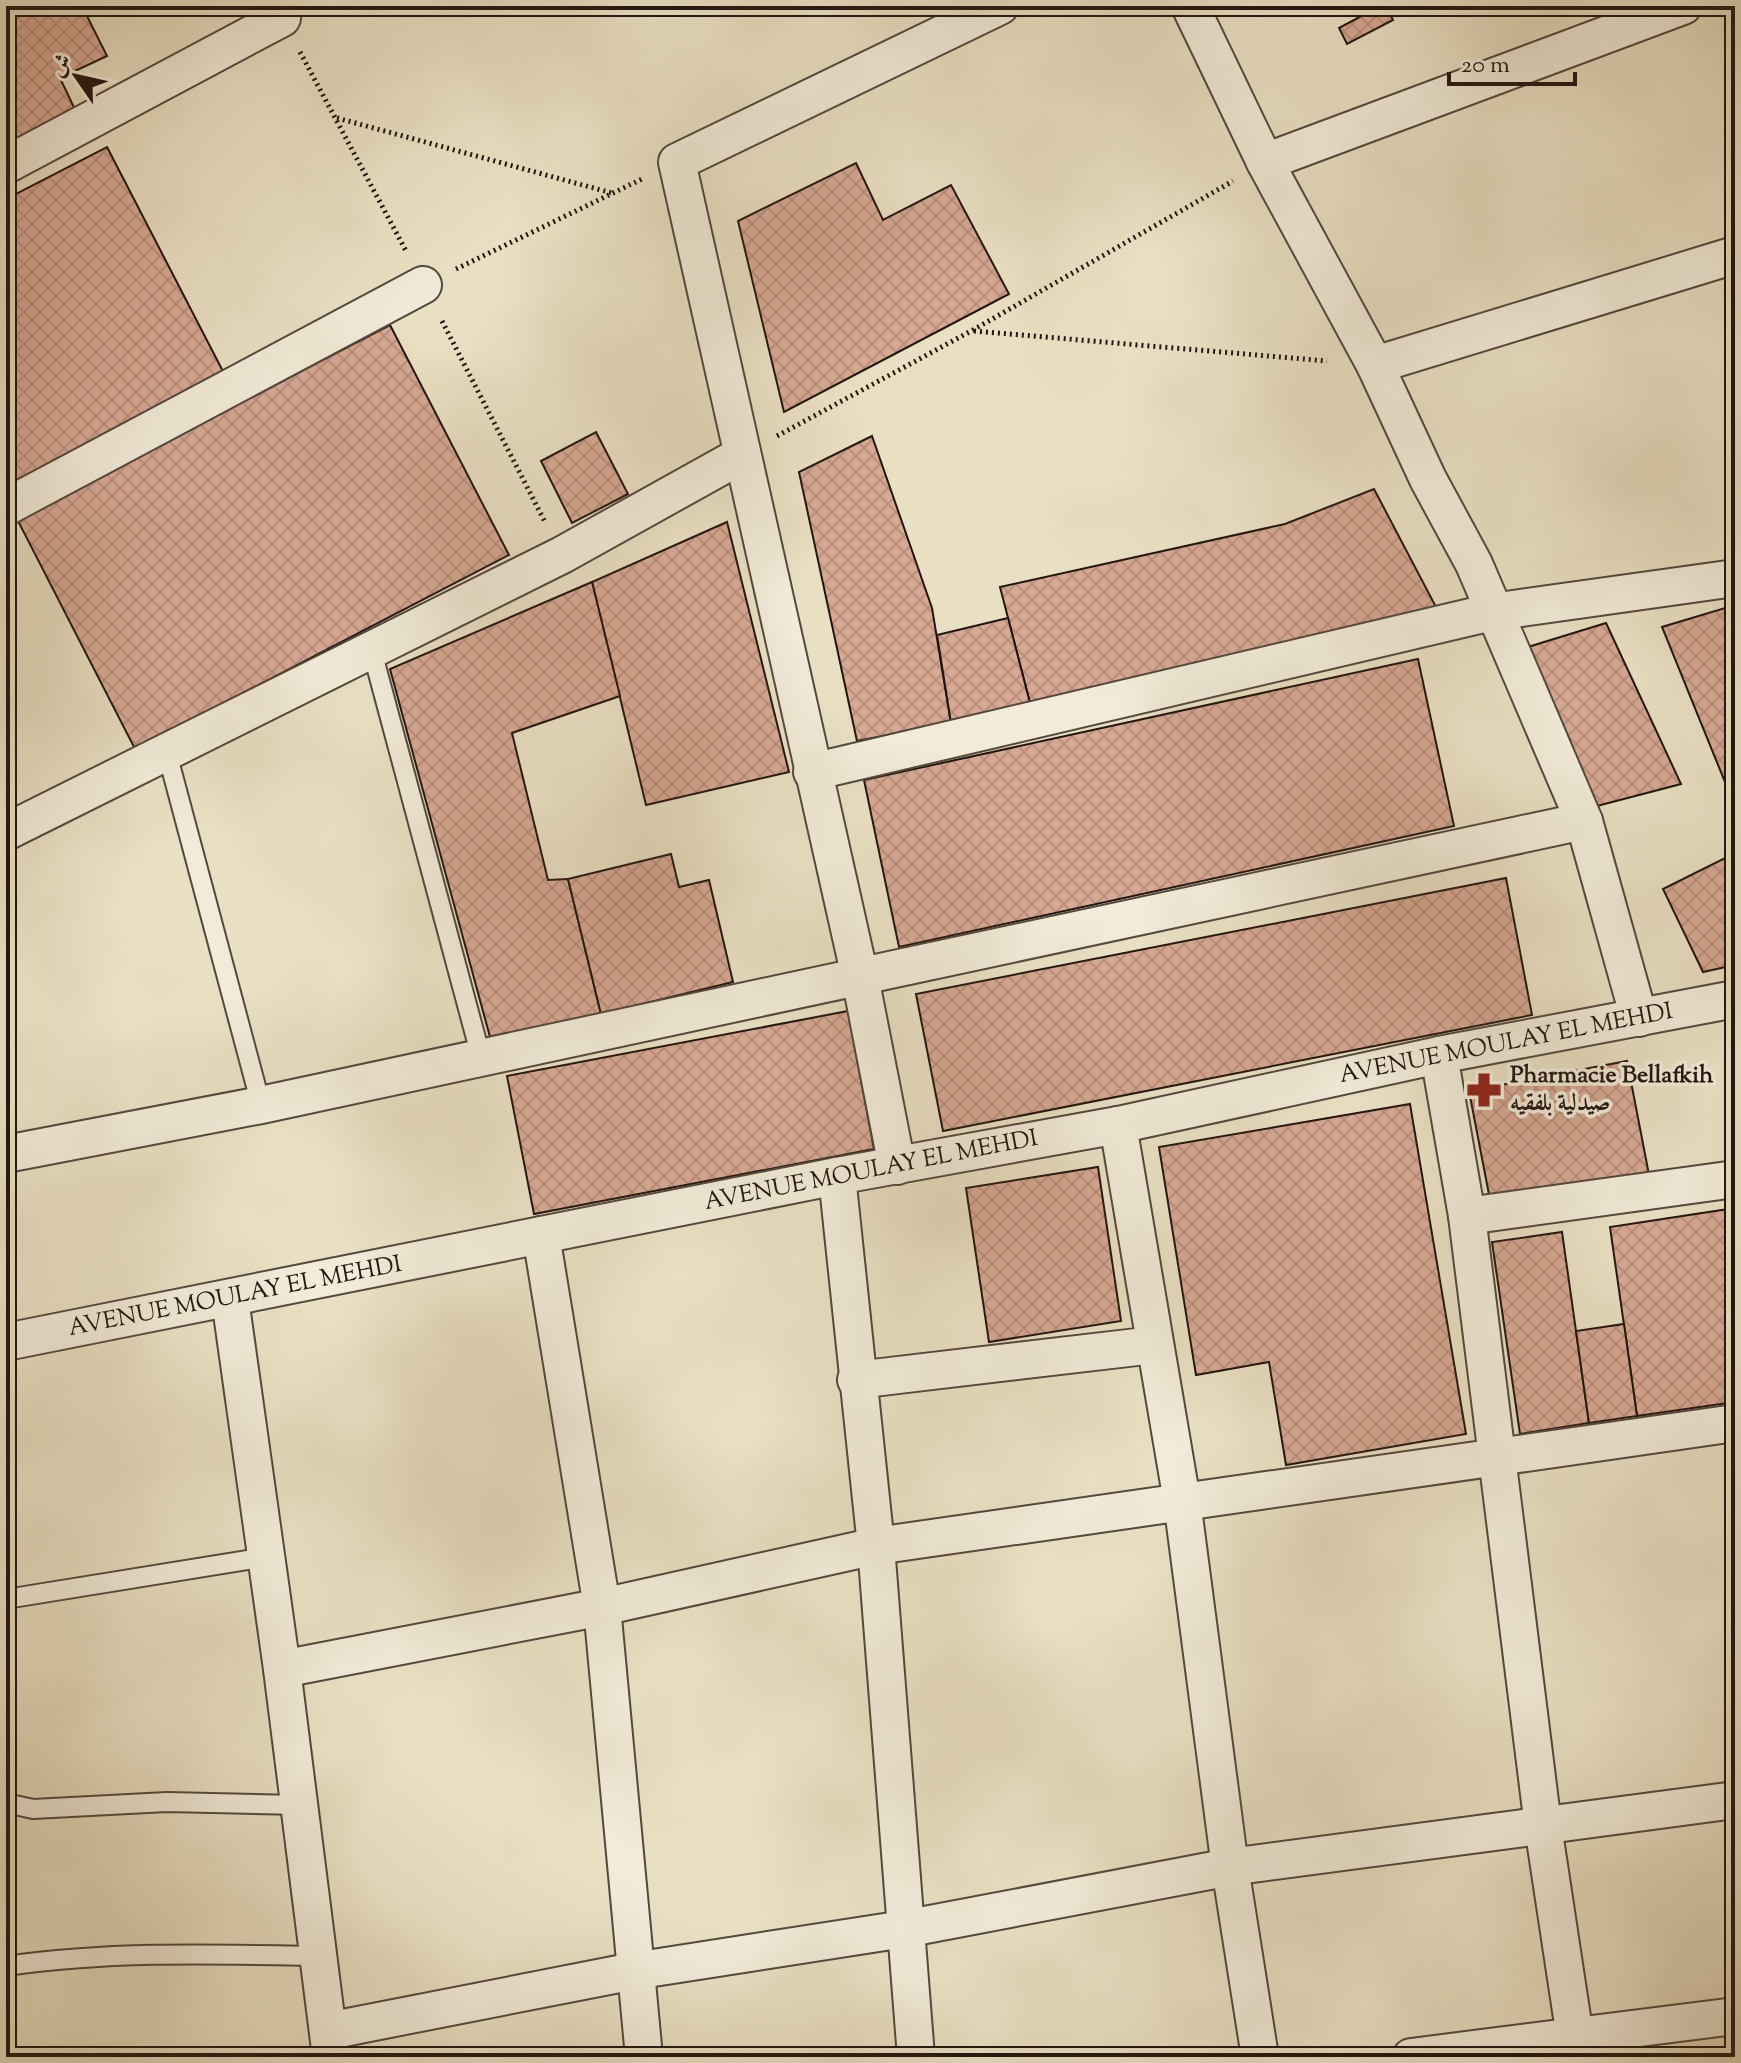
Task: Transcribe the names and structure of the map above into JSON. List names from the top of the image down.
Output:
{
  "streets": {
    "street": ["AVENUE MOULAY EL MEHDI"]
  },
  "places": {
    "pharmacy": ["Pharmacie Bellafkih صيدلية بلفقيه"]
  },
  "scale_bar": "20 m",
  "north": "top left"
}
